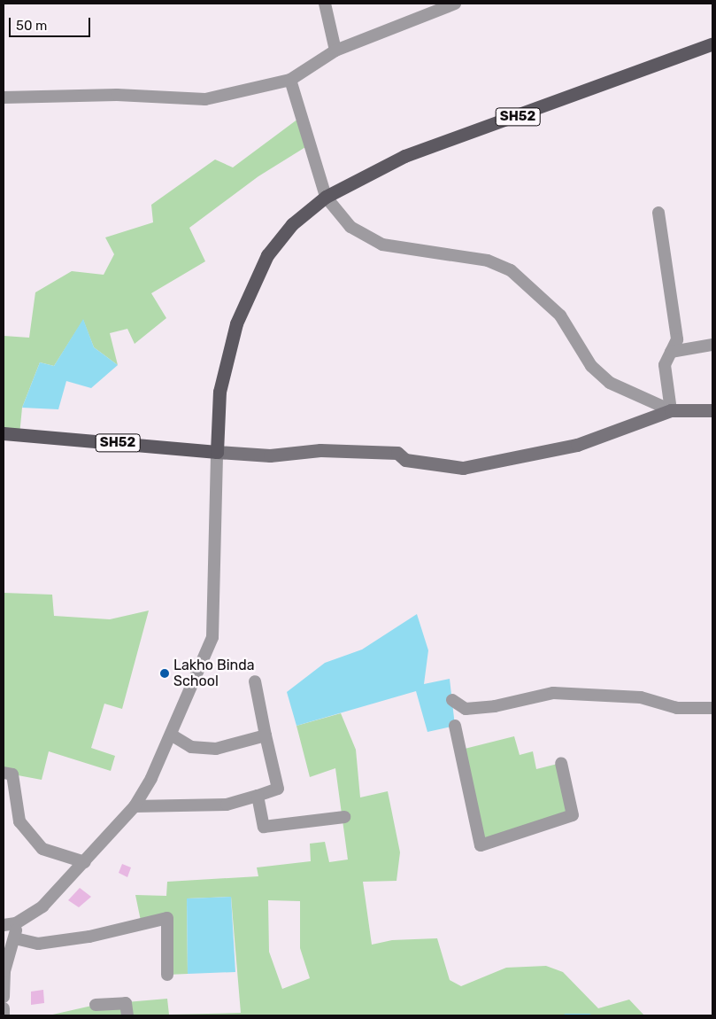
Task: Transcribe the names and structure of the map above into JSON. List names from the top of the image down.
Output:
{
  "streets": {
    "main road": ["SH52"]
  },
  "places": ["Lakho Binda School"],
  "scale_bar": "50 m"
}
